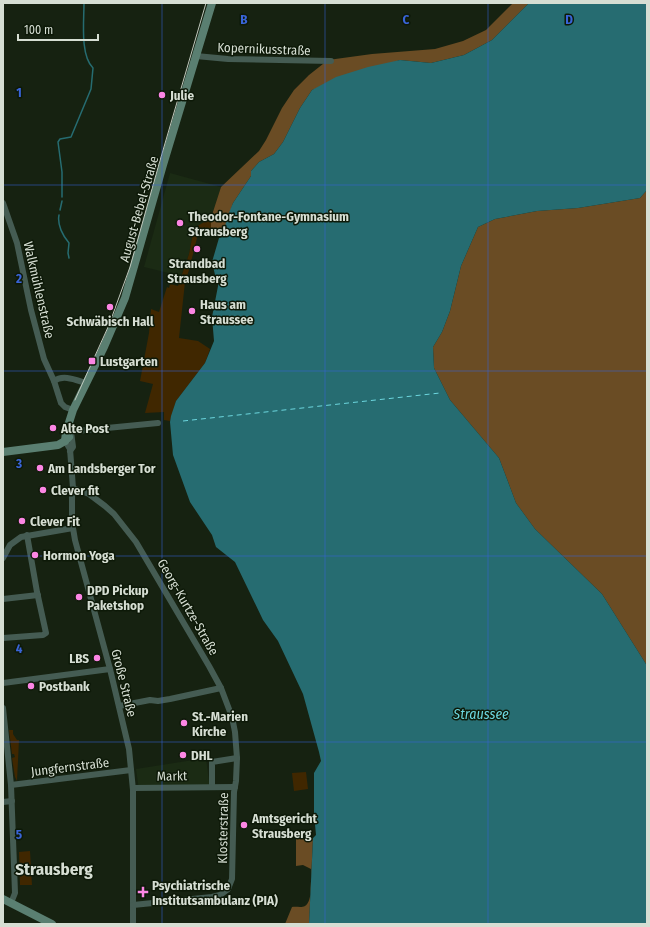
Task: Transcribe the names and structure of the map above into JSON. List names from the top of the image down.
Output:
{
  "streets": {
    "street": [
      "Kopernikusstraße",
      "August-Bebel-Straße",
      "Walkmühlenstraße",
      "Georg-Kurtze-Straße",
      "Große Straße",
      "Jungfernstraße",
      "Markt",
      "Klosterstraße"
    ]
  },
  "crossings": [
    ["Kopernikusstraße", "August-Bebel-Straße"],
    ["August-Bebel-Straße", "Walkmühlenstraße"],
    ["August-Bebel-Straße", "Große Straße"],
    ["Georg-Kurtze-Straße", "Große Straße"],
    ["Georg-Kurtze-Straße", "Klosterstraße"],
    ["Große Straße", "Jungfernstraße"],
    ["Große Straße", "Markt"],
    ["Große Straße", "Klosterstraße"],
    ["Markt", "Klosterstraße"]
  ],
  "districts": ["Strausberg"],
  "water": ["Straussee"],
  "places": {
    "other": [
      "Julie",
      "Theodor-Fontane-Gymnasium Strausberg",
      "Strandbad Strausberg",
      "Schwäbisch Hall",
      "Haus am Straussee",
      "Alte Post",
      "Am Landsberger Tor",
      "Clever fit",
      "Clever Fit",
      "Hormon Yoga",
      "DPD Pickup Paketshop",
      "LBS",
      "Postbank",
      "St.-Marien Kirche",
      "DHL",
      "Amtsgericht Strausberg"
    ],
    "transit": ["Lustgarten"],
    "health": ["Psychiatrische Institutsambulanz (PIA)"]
  },
  "scale_bar": "100 m",
  "grid": {
    "columns": ["B", "C", "D"],
    "rows": [
      "1",
      "2",
      "3",
      "4",
      "5"
    ]
  }
}
